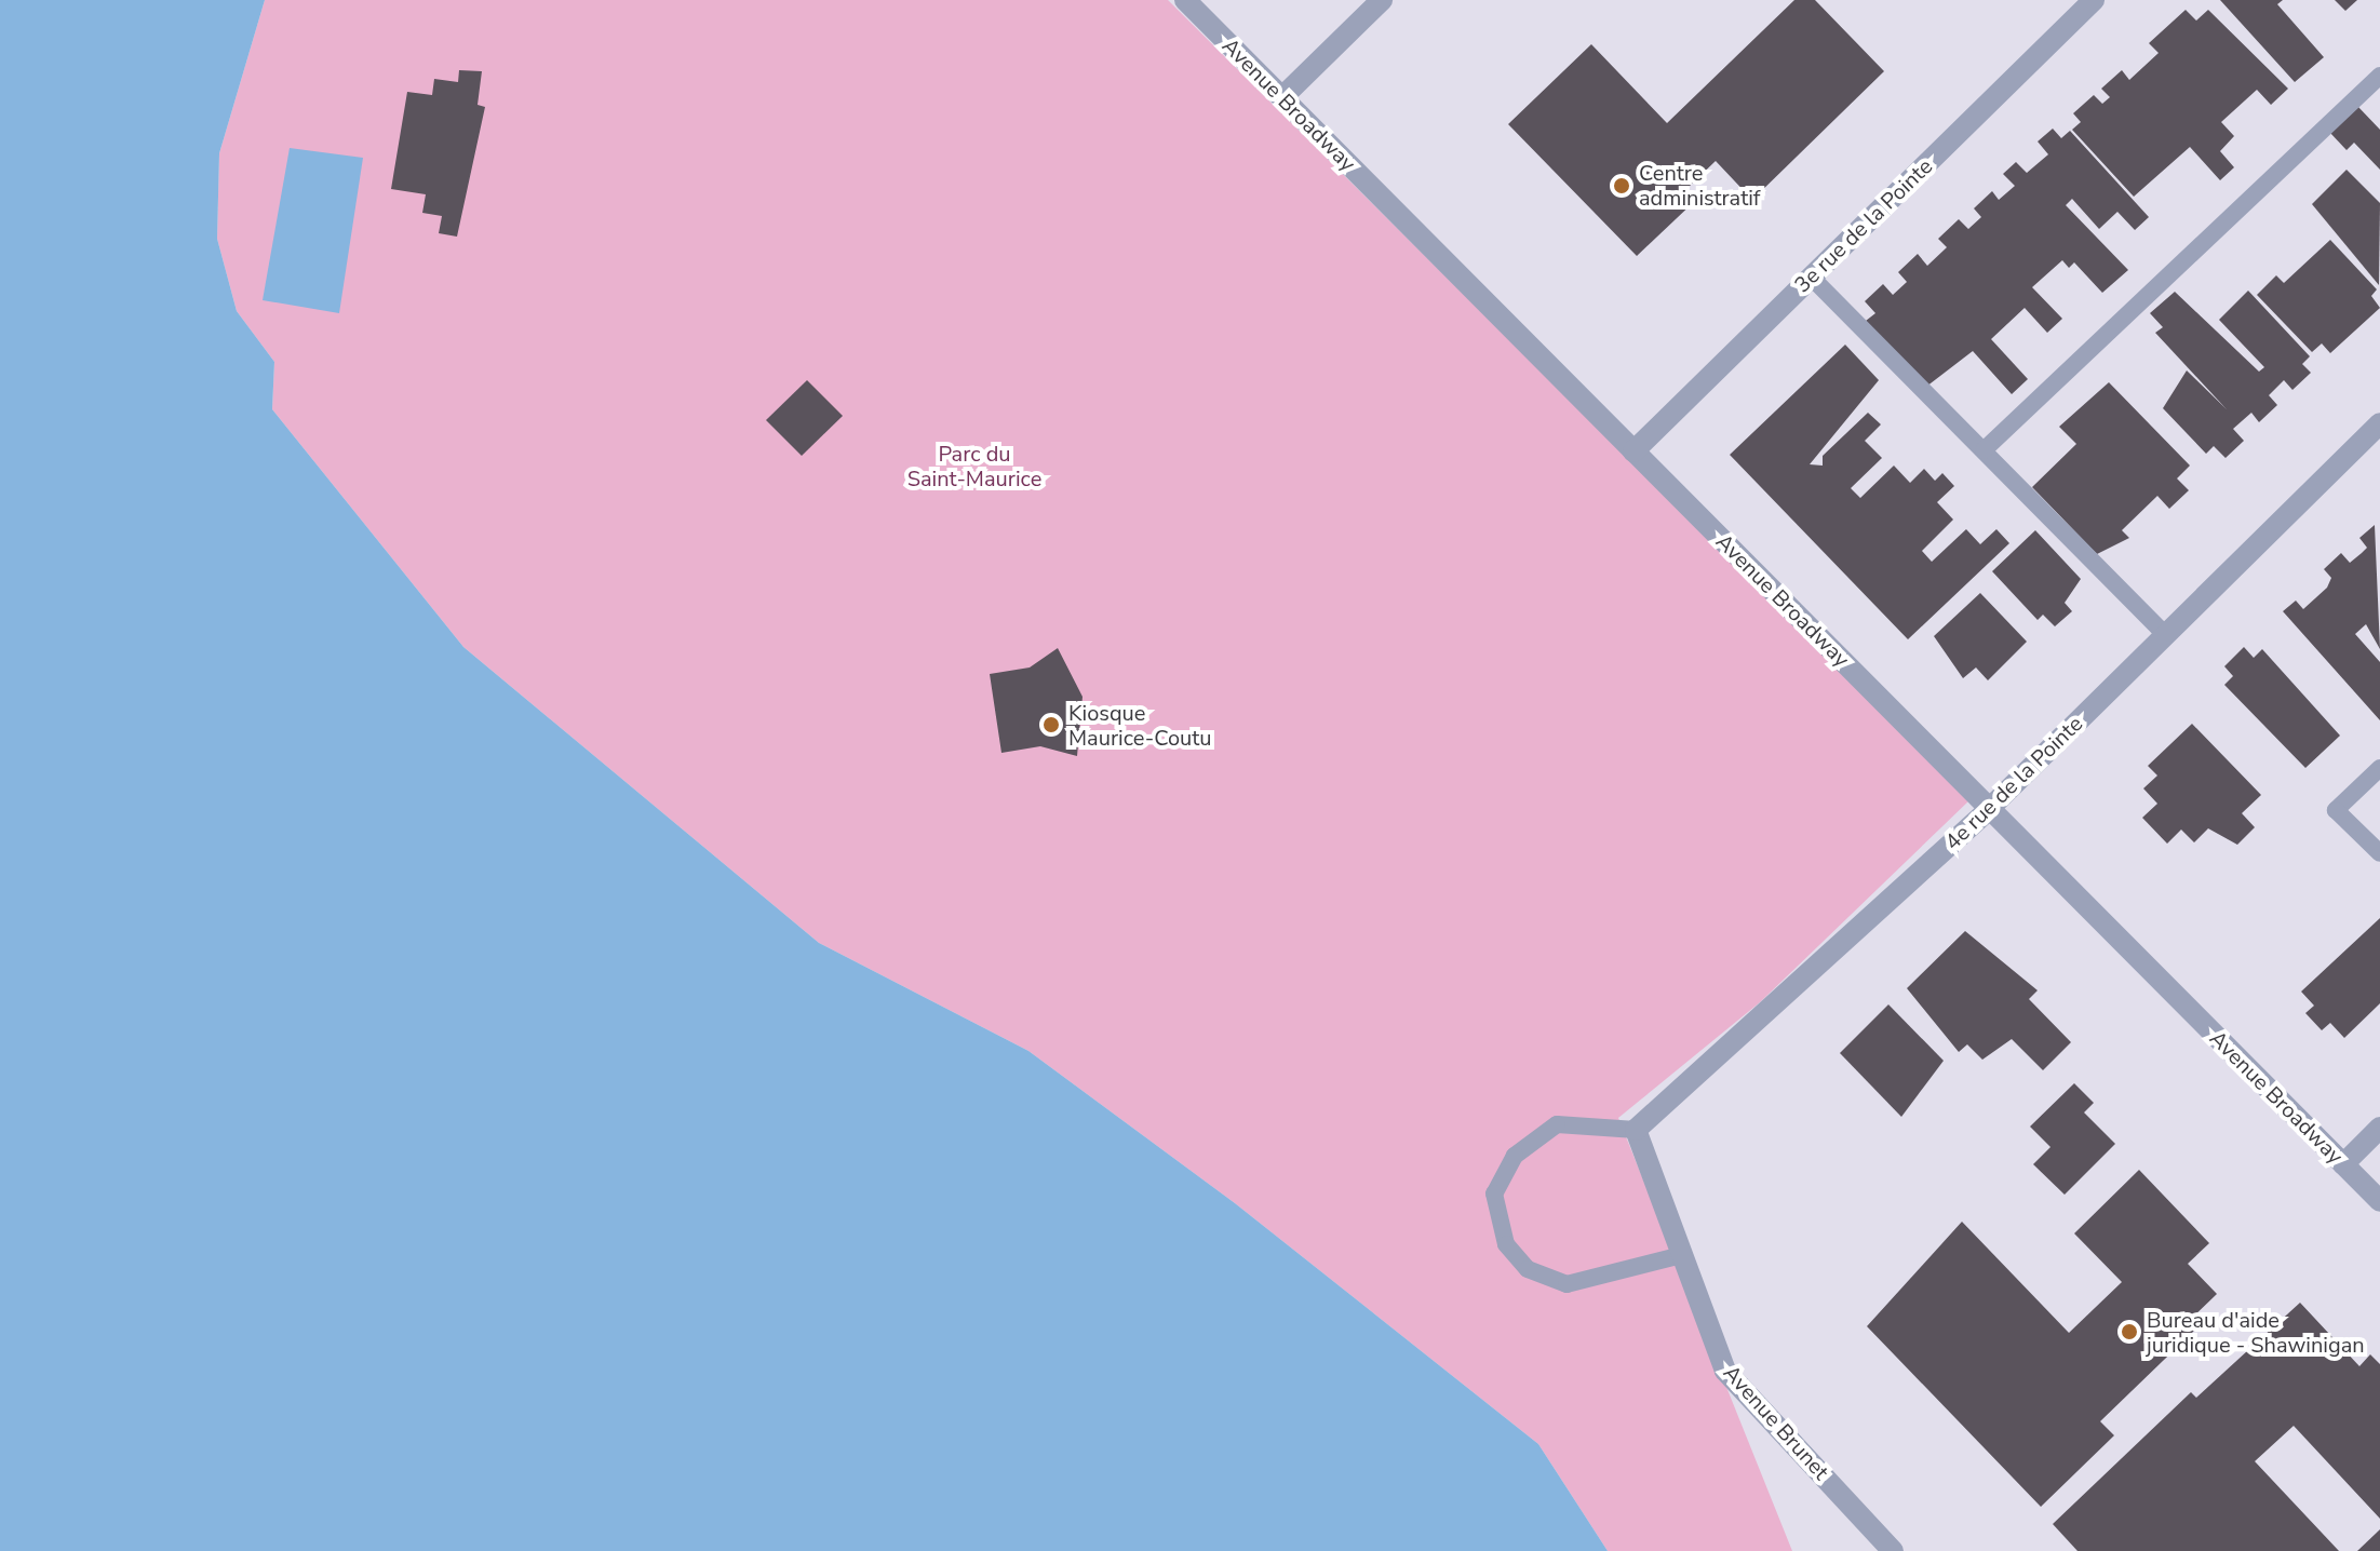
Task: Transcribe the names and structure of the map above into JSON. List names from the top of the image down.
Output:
{
  "streets": {
    "street": [
      "Avenue Broadway",
      "3e rue de la Pointe",
      "4e rue de la Pointe",
      "Avenue Brunet"
    ]
  },
  "crossings": [
    ["Avenue Broadway", "3e rue de la Pointe"],
    ["Avenue Broadway", "4e rue de la Pointe"],
    ["4e rue de la Pointe", "Avenue Brunet"]
  ],
  "parks": ["Parc du Saint-Maurice"],
  "places": ["Centre administratif", "Kiosque Maurice-Coutu", "Bureau d'aide juridique - Shawinigan"]
}
